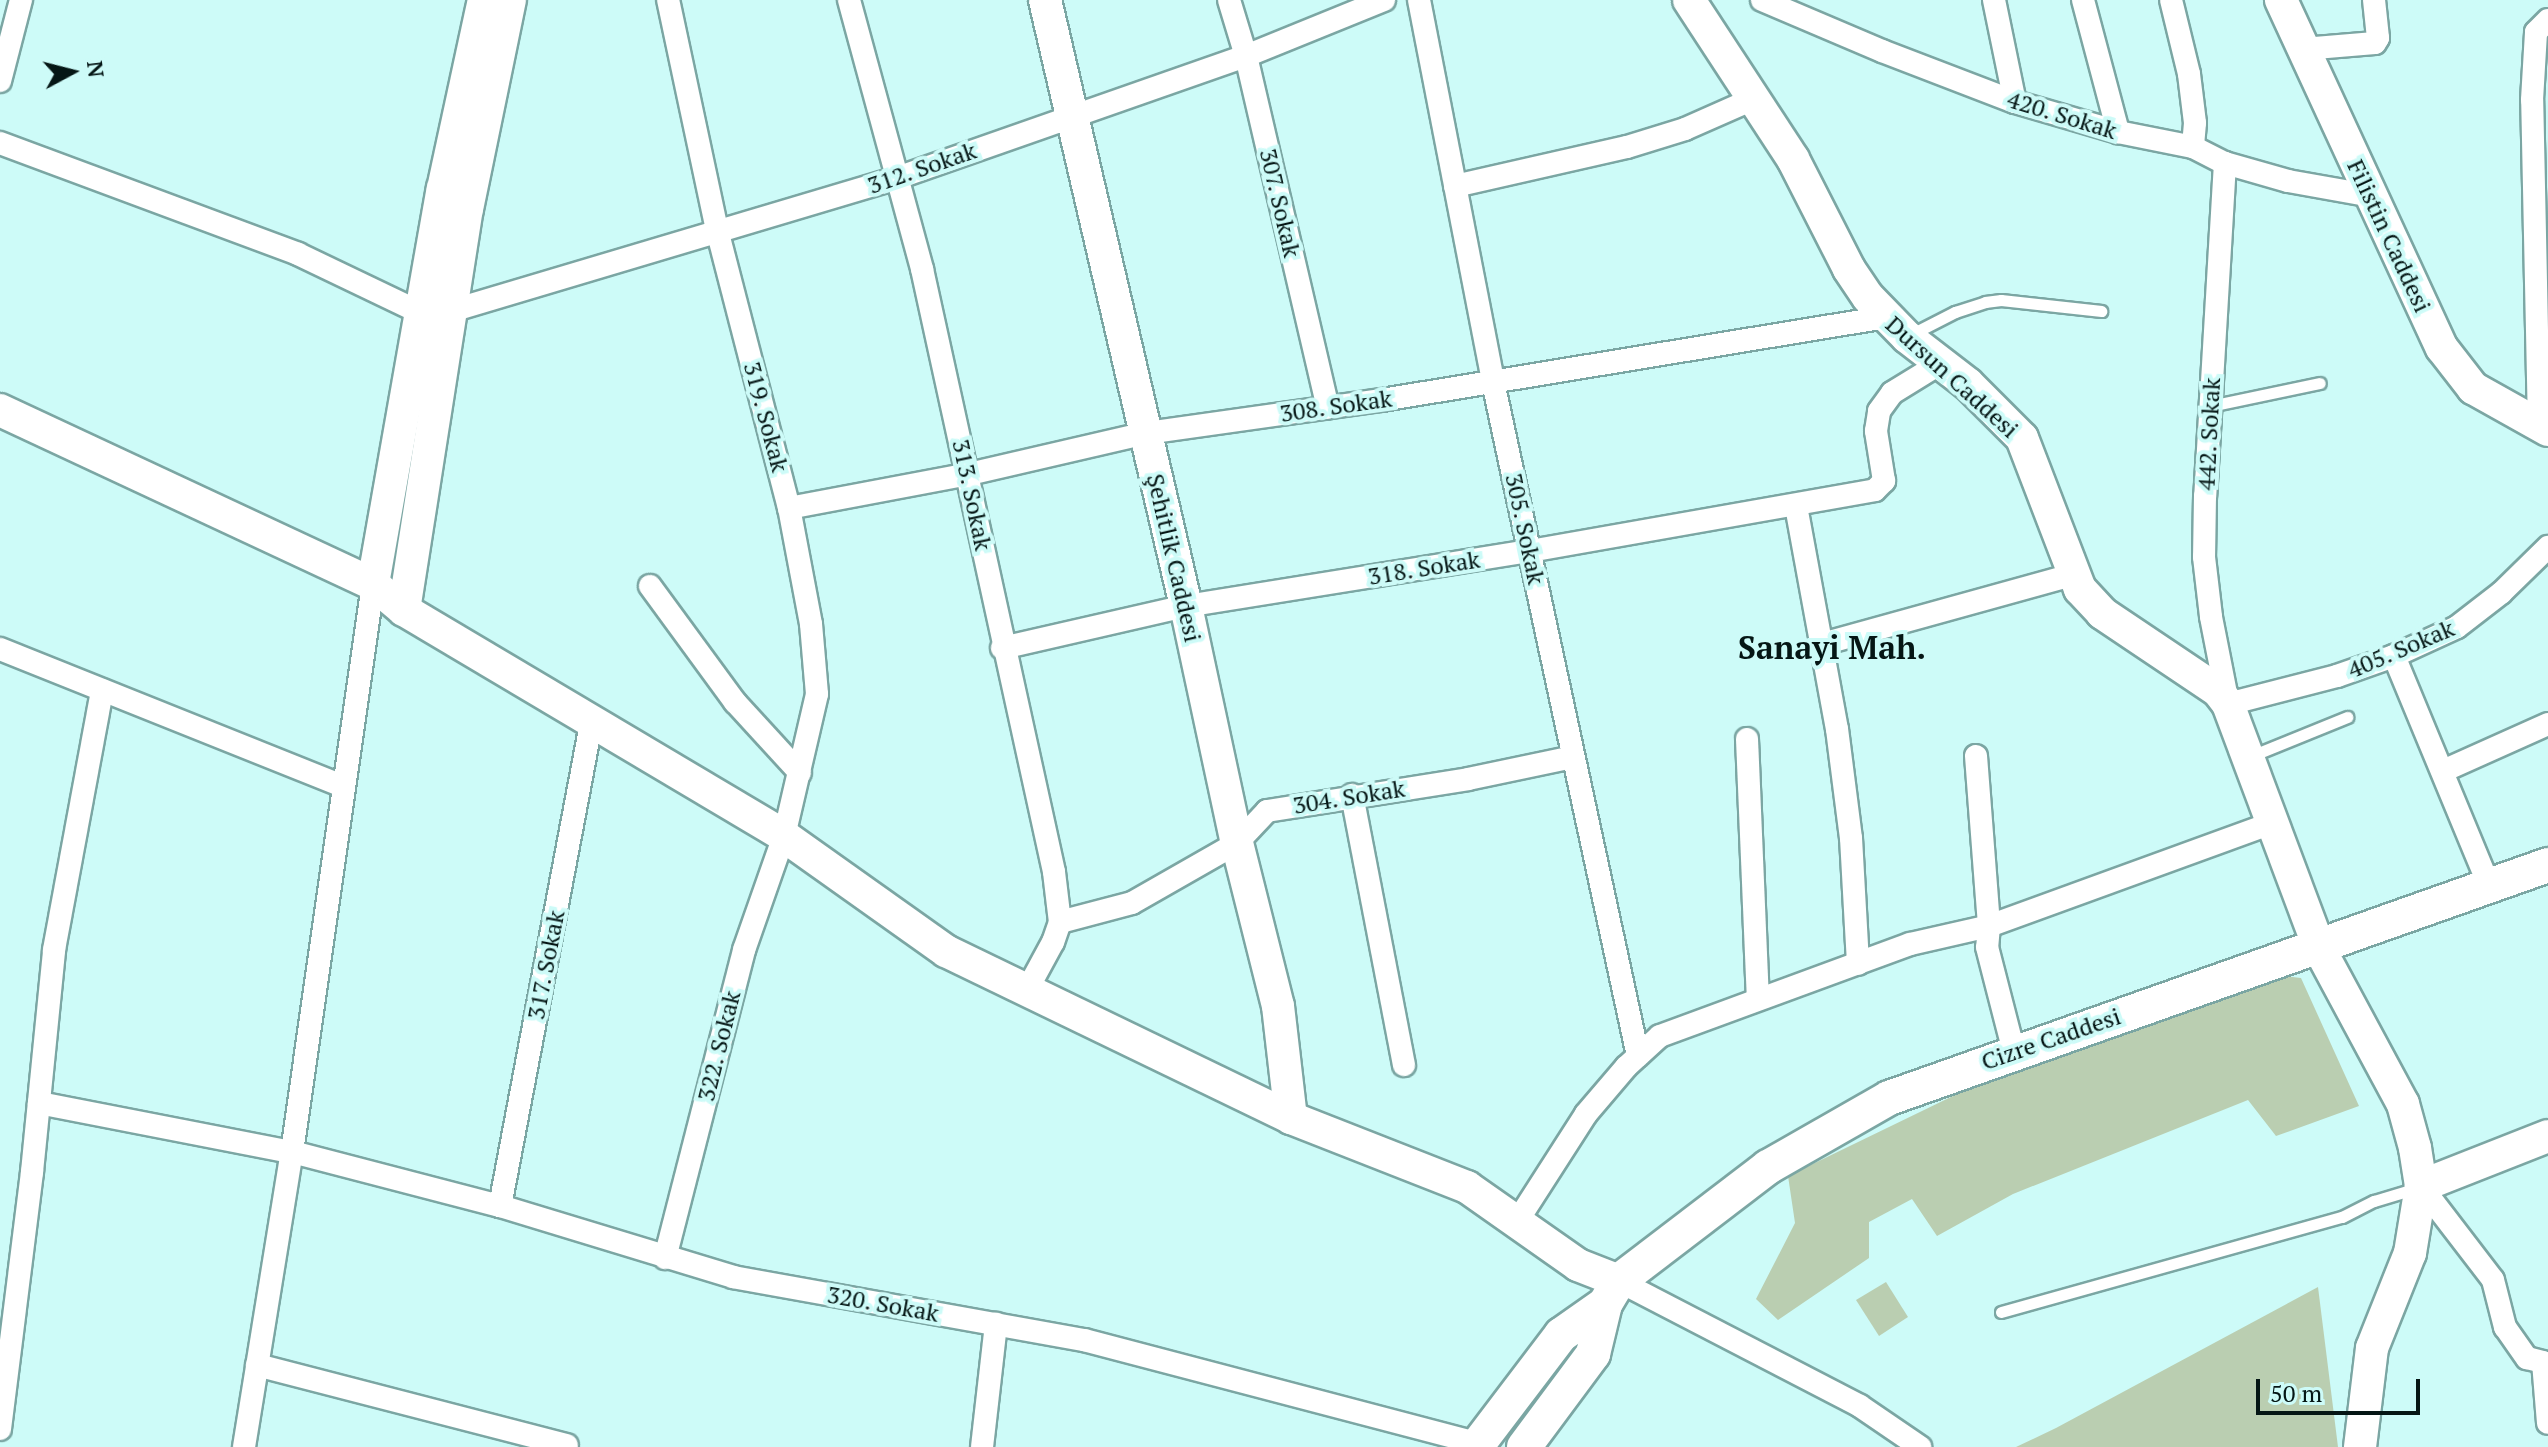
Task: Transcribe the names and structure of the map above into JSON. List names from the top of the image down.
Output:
{
  "streets": {
    "main road": ["Cizre Caddesi"],
    "street": [
      "420. Sokak",
      "312. Sokak",
      "307. Sokak",
      "Filistin Caddesi",
      "Dursun Caddesi",
      "308. Sokak",
      "319. Sokak",
      "442. Sokak",
      "313. Sokak",
      "305. Sokak",
      "Şehitlik Caddesi",
      "318. Sokak",
      "405. Sokak",
      "304. Sokak",
      "317. Sokak",
      "322. Sokak",
      "320. Sokak"
    ]
  },
  "crossings": [
    ["420. Sokak", "Filistin Caddesi"],
    ["420. Sokak", "442. Sokak"],
    ["312. Sokak", "307. Sokak"],
    ["312. Sokak", "319. Sokak"],
    ["312. Sokak", "313. Sokak"],
    ["312. Sokak", "Şehitlik Caddesi"],
    ["307. Sokak", "308. Sokak"],
    ["Dursun Caddesi", "308. Sokak"],
    ["Dursun Caddesi", "442. Sokak"],
    ["Dursun Caddesi", "318. Sokak"],
    ["Dursun Caddesi", "405. Sokak"],
    ["Dursun Caddesi", "Cizre Caddesi"],
    ["308. Sokak", "319. Sokak"],
    ["308. Sokak", "313. Sokak"],
    ["308. Sokak", "305. Sokak"],
    ["308. Sokak", "Şehitlik Caddesi"],
    ["319. Sokak", "322. Sokak"],
    ["442. Sokak", "405. Sokak"],
    ["313. Sokak", "318. Sokak"],
    ["313. Sokak", "304. Sokak"],
    ["305. Sokak", "318. Sokak"],
    ["305. Sokak", "304. Sokak"],
    ["Şehitlik Caddesi", "318. Sokak"],
    ["Şehitlik Caddesi", "304. Sokak"],
    ["317. Sokak", "320. Sokak"],
    ["Cizre Caddesi", "320. Sokak"],
    ["322. Sokak", "320. Sokak"]
  ],
  "districts": ["Sanayi Mah."],
  "scale_bar": "50 m",
  "north": "right"
}
